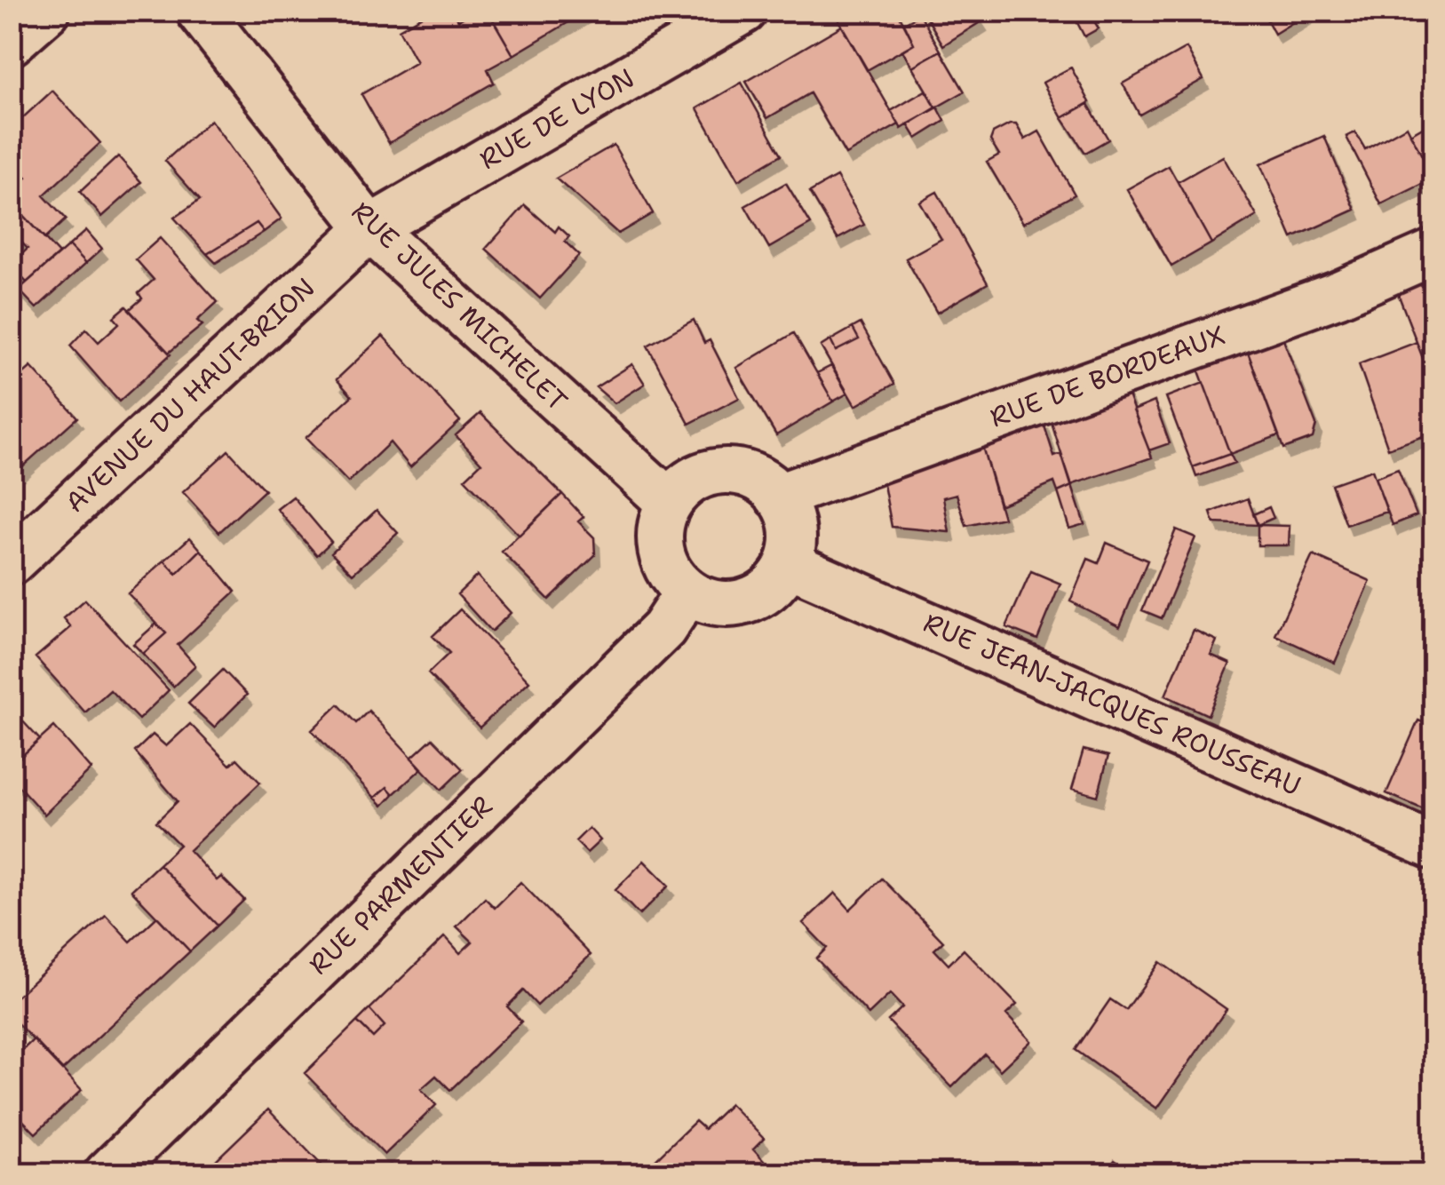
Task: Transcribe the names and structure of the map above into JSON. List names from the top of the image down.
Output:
{
  "streets": {
    "street": [
      "RUE DE LYON",
      "RUE JULES MICHELET",
      "RUE DE BORDEAUX",
      "AVENUE DU HAUT-BRION",
      "RUE JEAN-JACQUES ROUSSEAU",
      "RUE PARMENTIER"
    ]
  },
  "crossings": [
    ["RUE DE LYON", "RUE JULES MICHELET"],
    ["RUE DE LYON", "AVENUE DU HAUT-BRION"],
    ["RUE JULES MICHELET", "RUE DE BORDEAUX"],
    ["RUE JULES MICHELET", "AVENUE DU HAUT-BRION"],
    ["RUE JULES MICHELET", "RUE JEAN-JACQUES ROUSSEAU"],
    ["RUE JULES MICHELET", "RUE PARMENTIER"],
    ["RUE DE BORDEAUX", "RUE JEAN-JACQUES ROUSSEAU"],
    ["RUE DE BORDEAUX", "RUE PARMENTIER"],
    ["RUE JEAN-JACQUES ROUSSEAU", "RUE PARMENTIER"]
  ]
}
